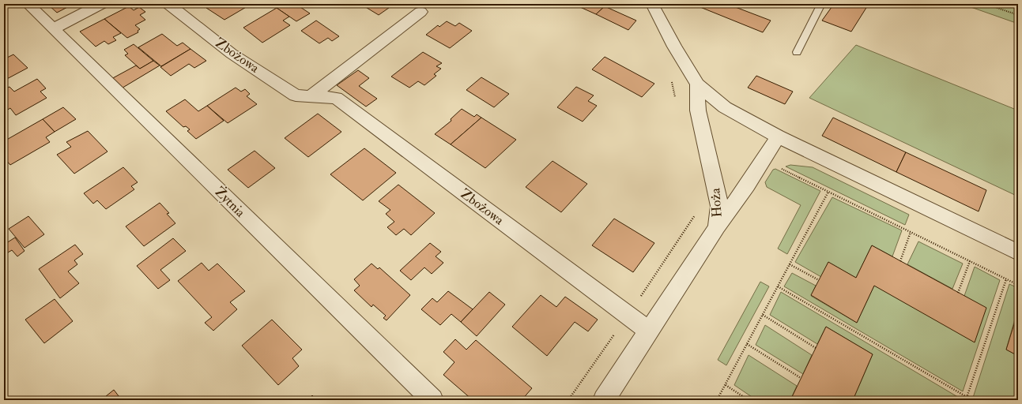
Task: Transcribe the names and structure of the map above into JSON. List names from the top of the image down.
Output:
{
  "streets": {
    "street": ["Zbożowa", "Żytnia", "Hoża"]
  },
  "crossings": [
    ["Zbożowa", "Hoża"]
  ]
}
